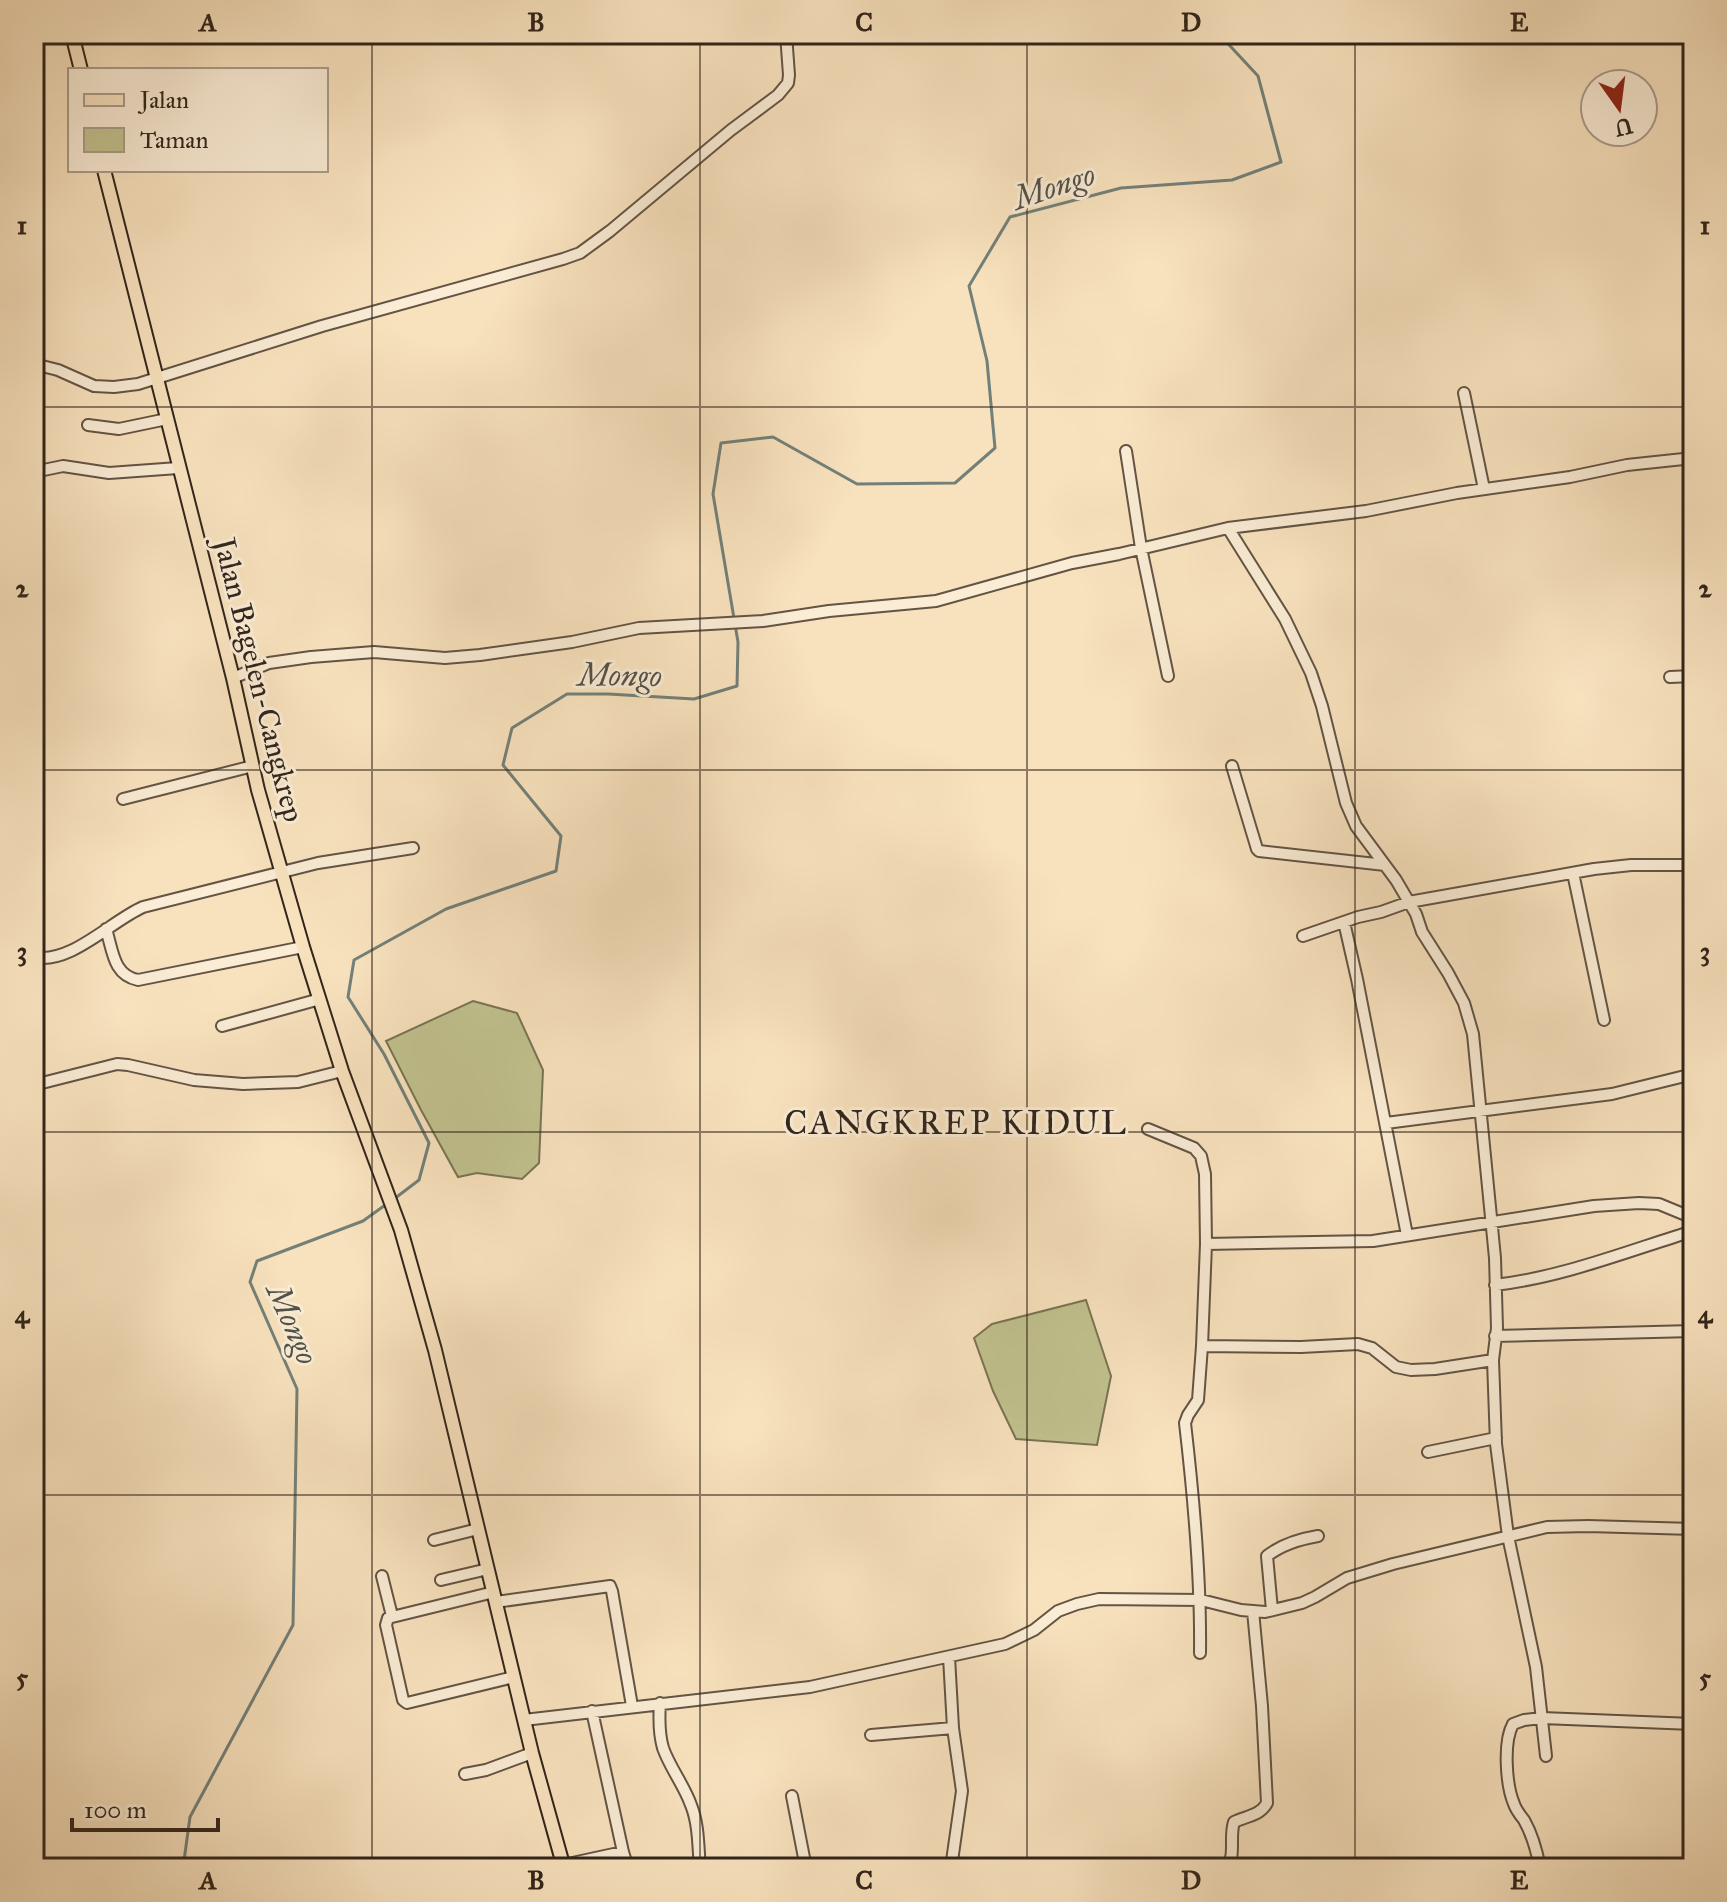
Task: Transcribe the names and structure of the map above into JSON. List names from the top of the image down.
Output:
{
  "streets": {
    "main road": ["Jalan Bagelen-Cangkrep"]
  },
  "districts": ["CANGKREP KIDUL"],
  "water": ["Mongo"],
  "legend": ["Jalan", "Taman"],
  "scale_bar": "100 m",
  "north": "bottom",
  "grid": {
    "columns": [
      "A",
      "B",
      "C",
      "D",
      "E"
    ],
    "rows": [
      "1",
      "2",
      "3",
      "4",
      "5"
    ]
  }
}
